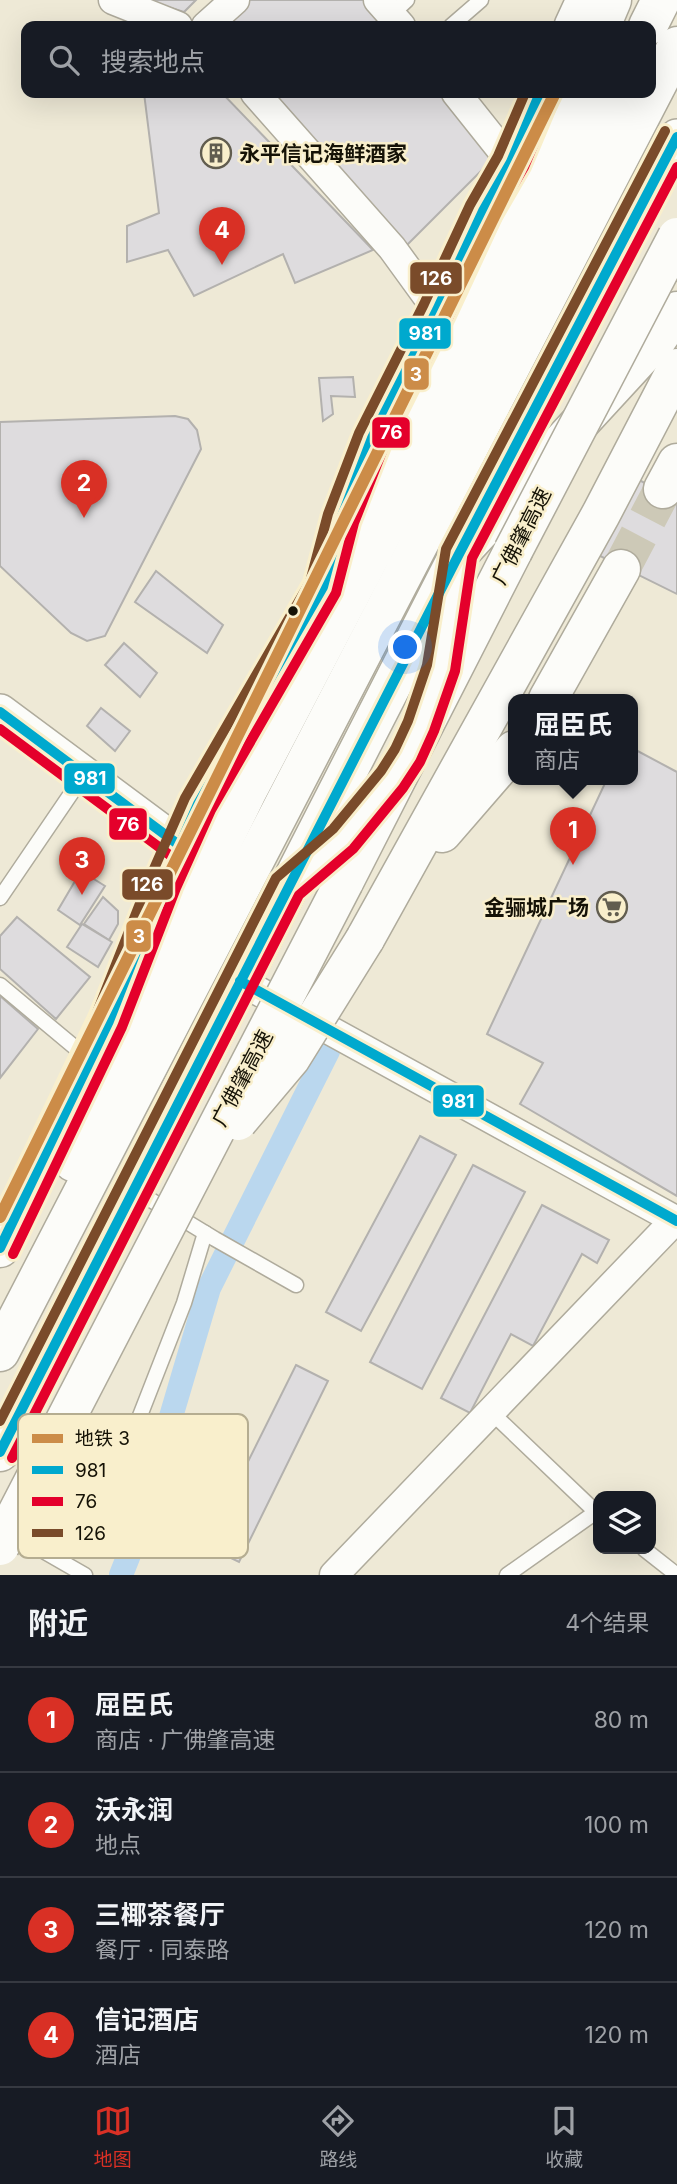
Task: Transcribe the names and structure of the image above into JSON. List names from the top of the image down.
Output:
{
  "streets": {
    "main road": ["广佛肇高速"]
  },
  "places": {
    "building": ["永平信记海鲜酒家"],
    "supermarket": ["金骊城广场"]
  },
  "lines": [
    "metro line 3",
    "transit line 981",
    "transit line 76",
    "transit line 126"
  ],
  "legend": [
    "地铁 3",
    "981",
    "76",
    "126"
  ],
  "page": {
    "search": "搜索地点",
    "pins": [
      "4",
      "2",
      "1",
      "3"
    ],
    "popup": ["屈臣氏", "商店"],
    "heading": ["附近", "4个结果"],
    "list": [
      {
        "mark": "1",
        "name": "屈臣氏",
        "note": "商店 · 广佛肇高速",
        "value": "80 m"
      },
      {
        "mark": "2",
        "name": "沃永润",
        "note": "地点",
        "value": "100 m"
      },
      {
        "mark": "3",
        "name": "三椰茶餐厅",
        "note": "餐厅 · 同泰路",
        "value": "120 m"
      },
      {
        "mark": "4",
        "name": "信记酒店",
        "note": "酒店",
        "value": "120 m"
      }
    ],
    "nav": ["地图", "路线", "收藏"]
  }
}
